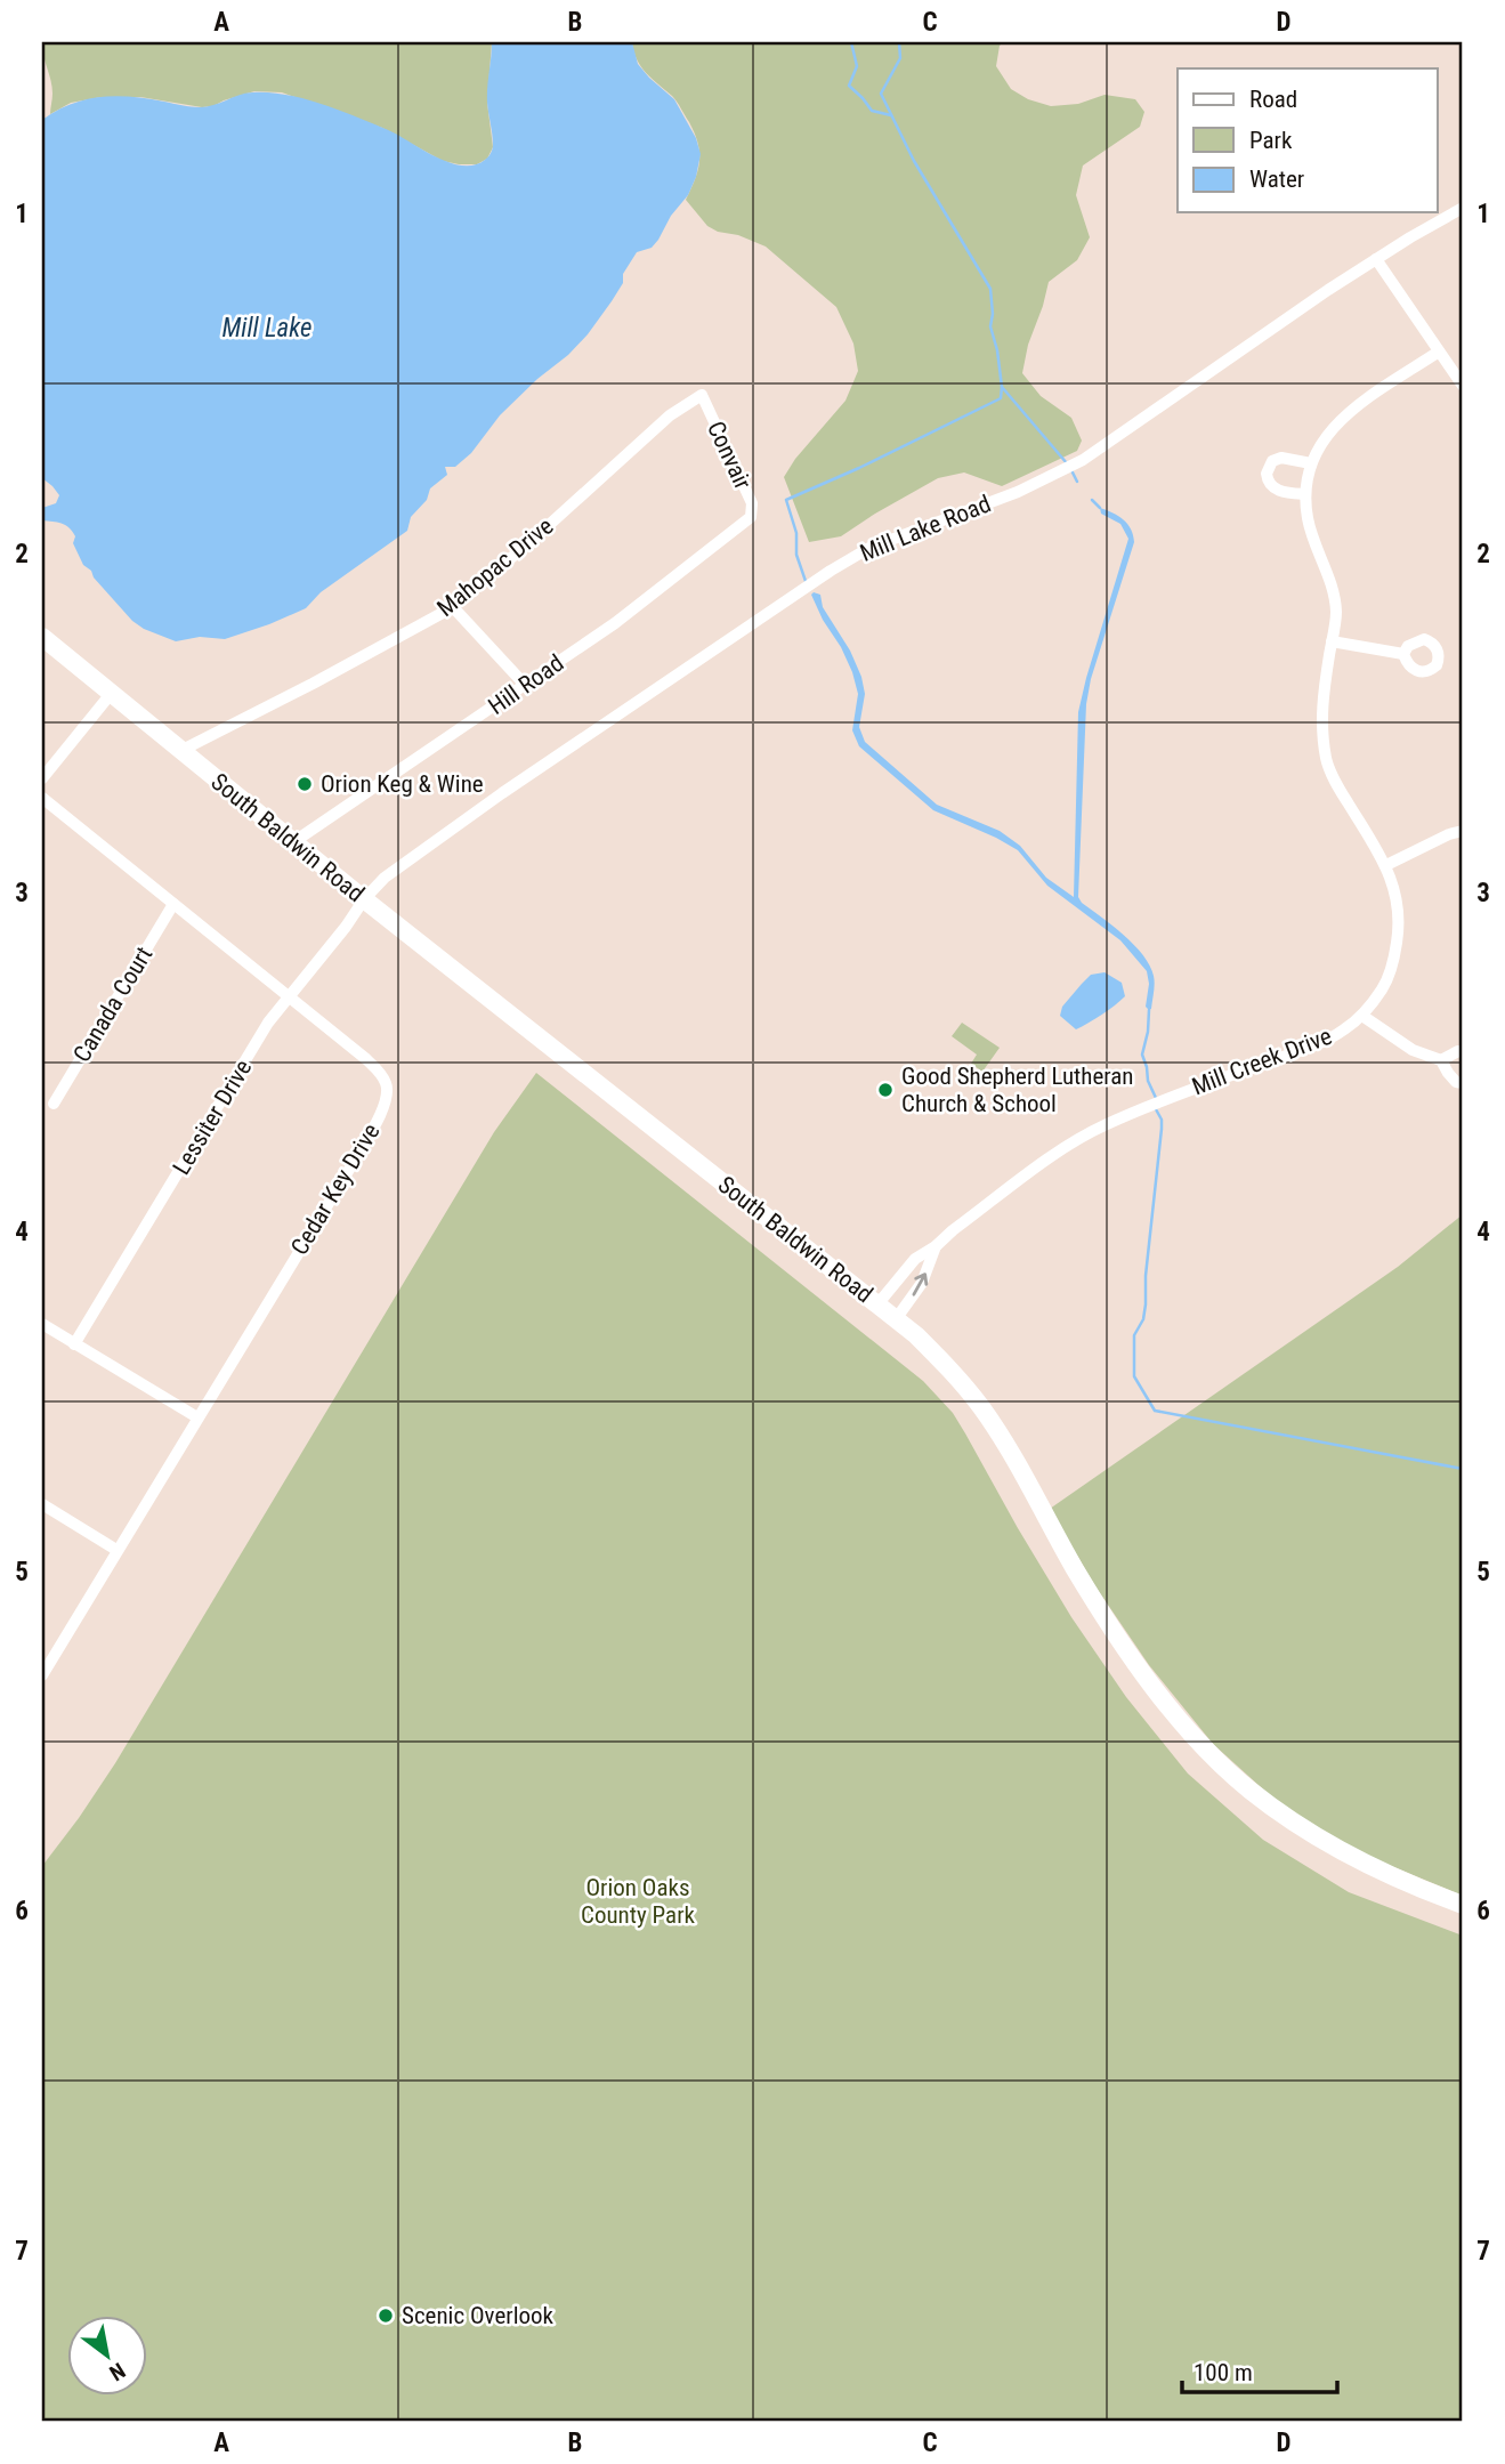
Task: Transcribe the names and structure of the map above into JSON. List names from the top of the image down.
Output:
{
  "streets": {
    "main road": ["South Baldwin Road"],
    "street": [
      "Convair",
      "Mill Lake Road",
      "Mahopac Drive",
      "Hill Road",
      "Canada Court",
      "Mill Creek Drive",
      "Lessiter Drive",
      "Cedar Key Drive"
    ]
  },
  "crossings": [
    ["Convair", "Mahopac Drive"],
    ["Convair", "Hill Road"],
    ["Mill Lake Road", "South Baldwin Road"],
    ["Mill Lake Road", "Lessiter Drive"],
    ["Mahopac Drive", "South Baldwin Road"],
    ["Hill Road", "South Baldwin Road"],
    ["South Baldwin Road", "Mill Creek Drive"],
    ["South Baldwin Road", "Lessiter Drive"],
    ["Canada Court", "Cedar Key Drive"],
    ["Lessiter Drive", "Cedar Key Drive"]
  ],
  "water": ["Mill Lake"],
  "parks": ["Orion Oaks County Park"],
  "places": ["Orion Keg & Wine", "Good Shepherd Lutheran Church & School", "Scenic Overlook"],
  "legend": ["Road", "Park", "Water"],
  "scale_bar": "100 m",
  "north": "bottom right",
  "grid": {
    "columns": [
      "A",
      "B",
      "C",
      "D"
    ],
    "rows": [
      "1",
      "2",
      "3",
      "4",
      "5",
      "6",
      "7"
    ]
  }
}
